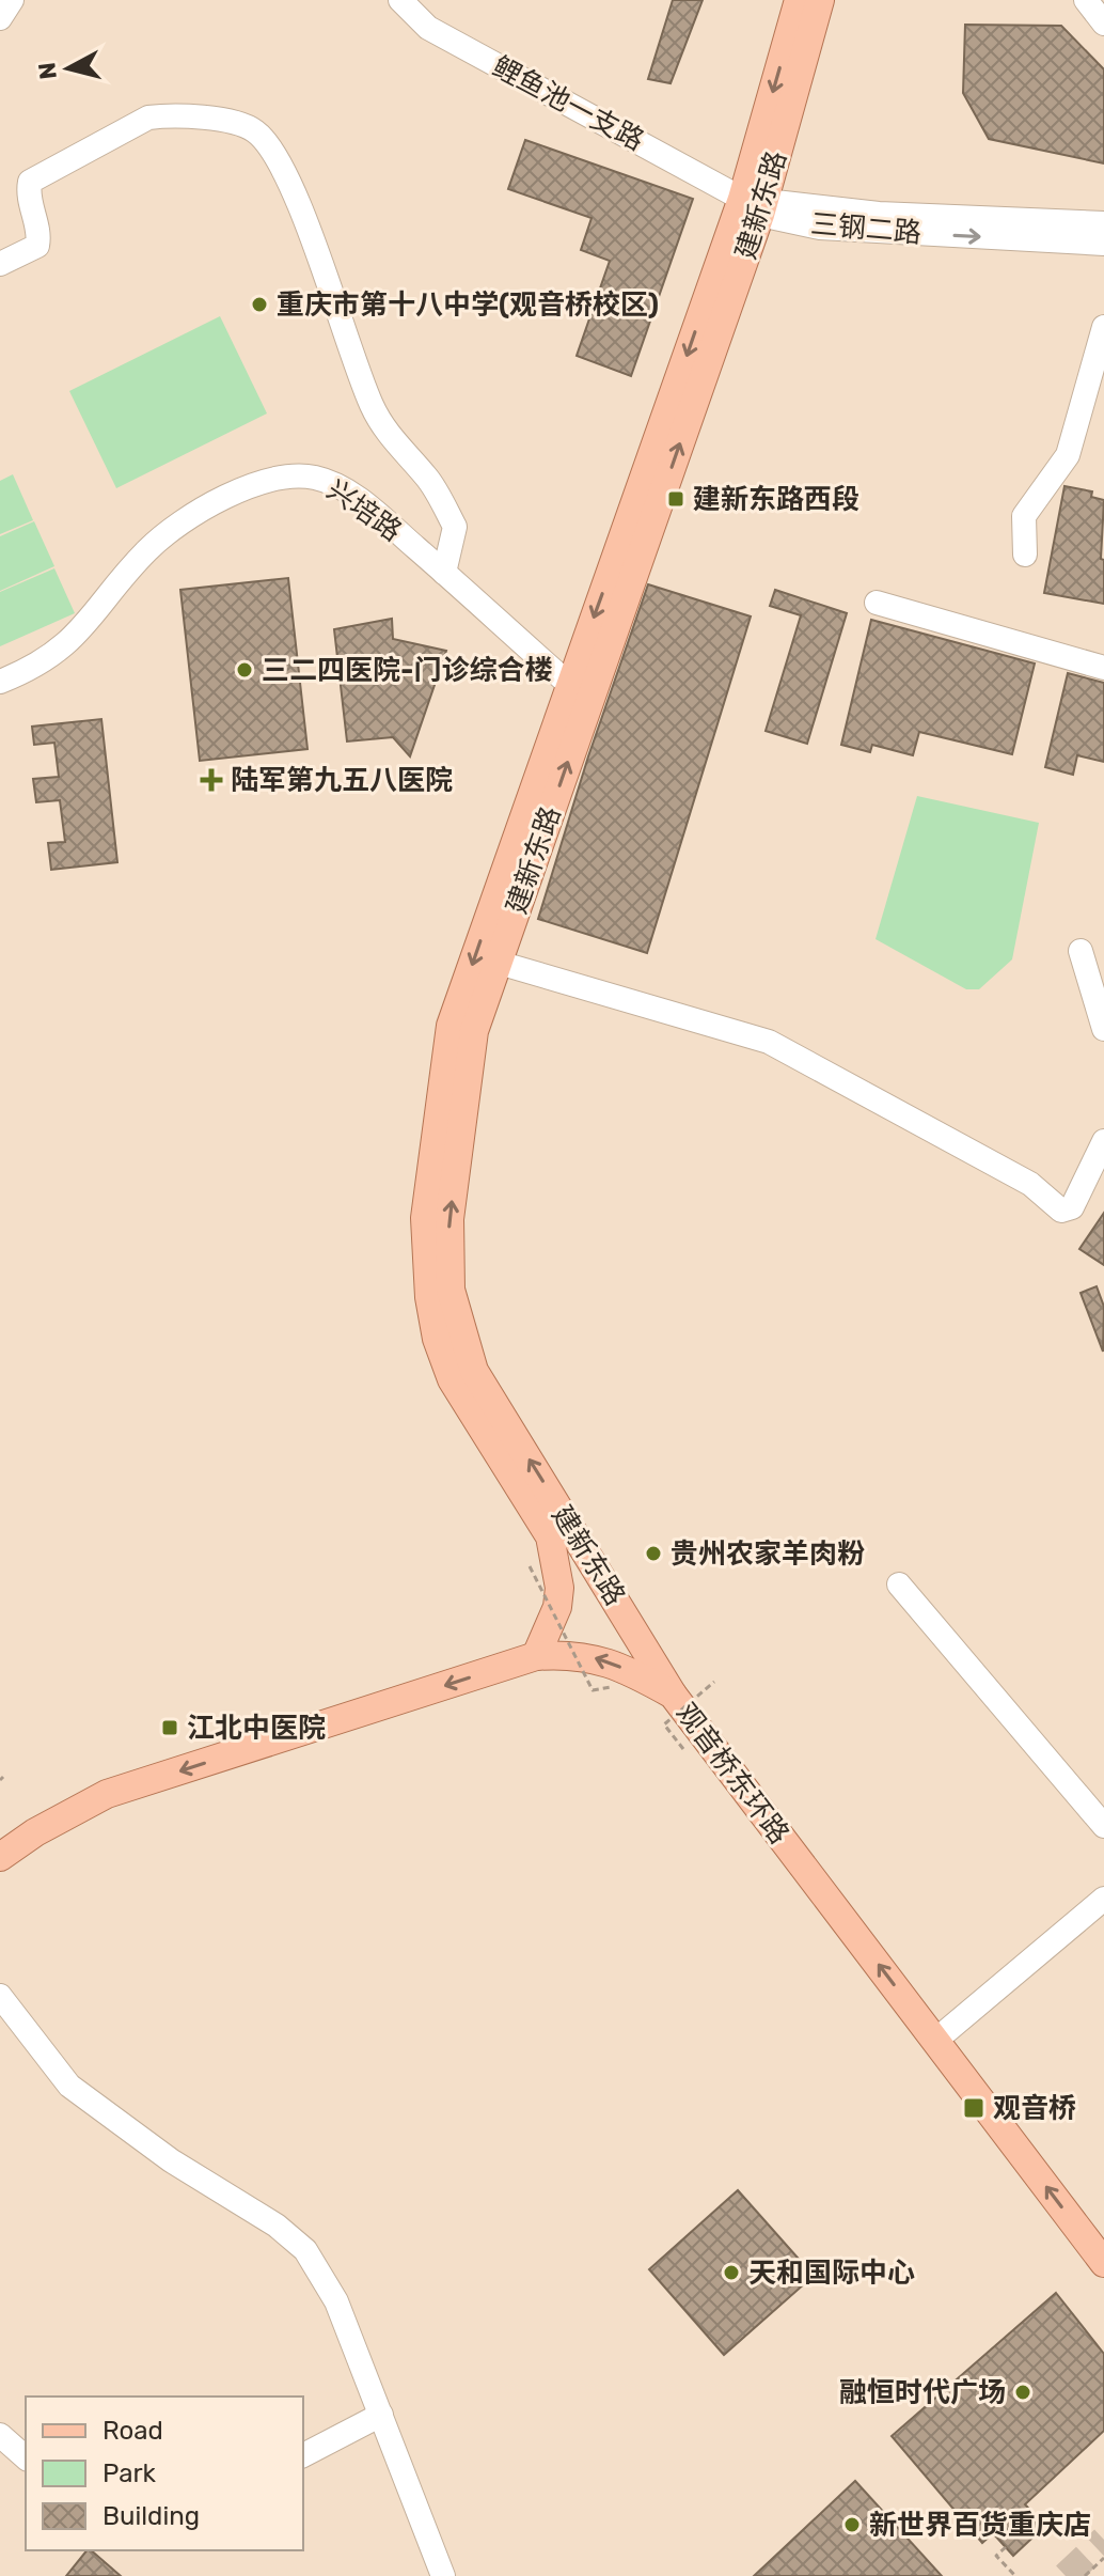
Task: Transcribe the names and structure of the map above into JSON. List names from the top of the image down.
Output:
{
  "streets": {
    "main road": ["建新东路", "观音桥东环路"],
    "street": ["鲤鱼池一支路", "三钢二路", "兴培路"]
  },
  "crossings": [
    ["鲤鱼池一支路", "建新东路"],
    ["鲤鱼池一支路", "三钢二路"],
    ["建新东路", "三钢二路"],
    ["建新东路", "兴培路"],
    ["建新东路", "观音桥东环路"]
  ],
  "one_way": ["观音桥东环路"],
  "places": {
    "other": [
      "重庆市第十八中学(观音桥校区)",
      "三二四医院-门诊综合楼",
      "贵州农家羊肉粉",
      "天和国际中心",
      "融恒时代广场",
      "新世界百货重庆店"
    ],
    "transit": ["建新东路西段", "江北中医院", "观音桥"],
    "health": ["陆军第九五八医院"]
  },
  "legend": ["Road", "Park", "Building"],
  "north": "left"
}
